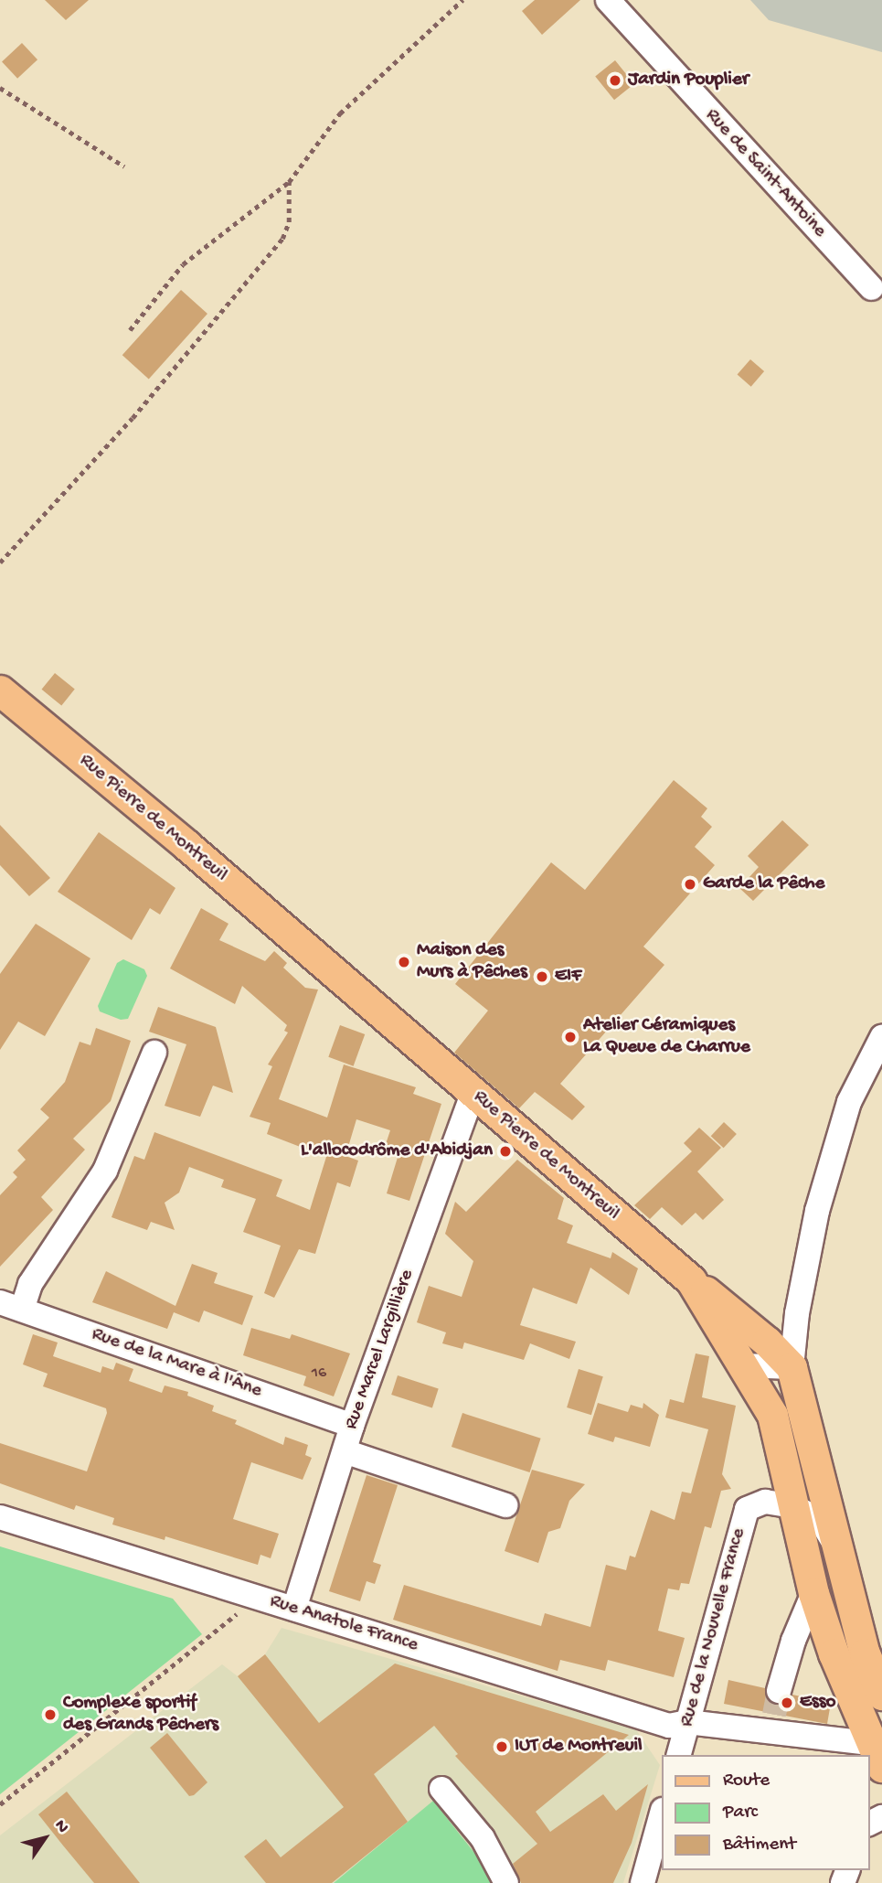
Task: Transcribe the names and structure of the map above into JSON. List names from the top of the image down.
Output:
{
  "streets": {
    "main road": ["Rue Pierre de Montreuil"],
    "street": [
      "Rue de Saint-Antoine",
      "Rue Marcel Largillière",
      "Rue de la Mare à l'Âne",
      "Rue Anatole France",
      "Rue de la Nouvelle France"
    ]
  },
  "crossings": [
    ["Rue Pierre de Montreuil", "Rue Marcel Largillière"],
    ["Rue Pierre de Montreuil", "Rue Anatole France"],
    ["Rue Pierre de Montreuil", "Rue de la Nouvelle France"],
    ["Rue Marcel Largillière", "Rue de la Mare à l'Âne"],
    ["Rue Marcel Largillière", "Rue Anatole France"],
    ["Rue Anatole France", "Rue de la Nouvelle France"]
  ],
  "places": [
    "Jardin Pouplier",
    "Garde la Pêche",
    "Maison des Murs à Pêches",
    "EIF",
    "Atelier Céramiques La Queue de Charrue",
    "L'allocodrôme d'Abidjan",
    "Esso",
    "Complexe sportif des Grands Pêchers",
    "IUT de Montreuil"
  ],
  "house_numbers": ["16"],
  "legend": ["Route", "Parc", "Bâtiment"],
  "north": "top right"
}
